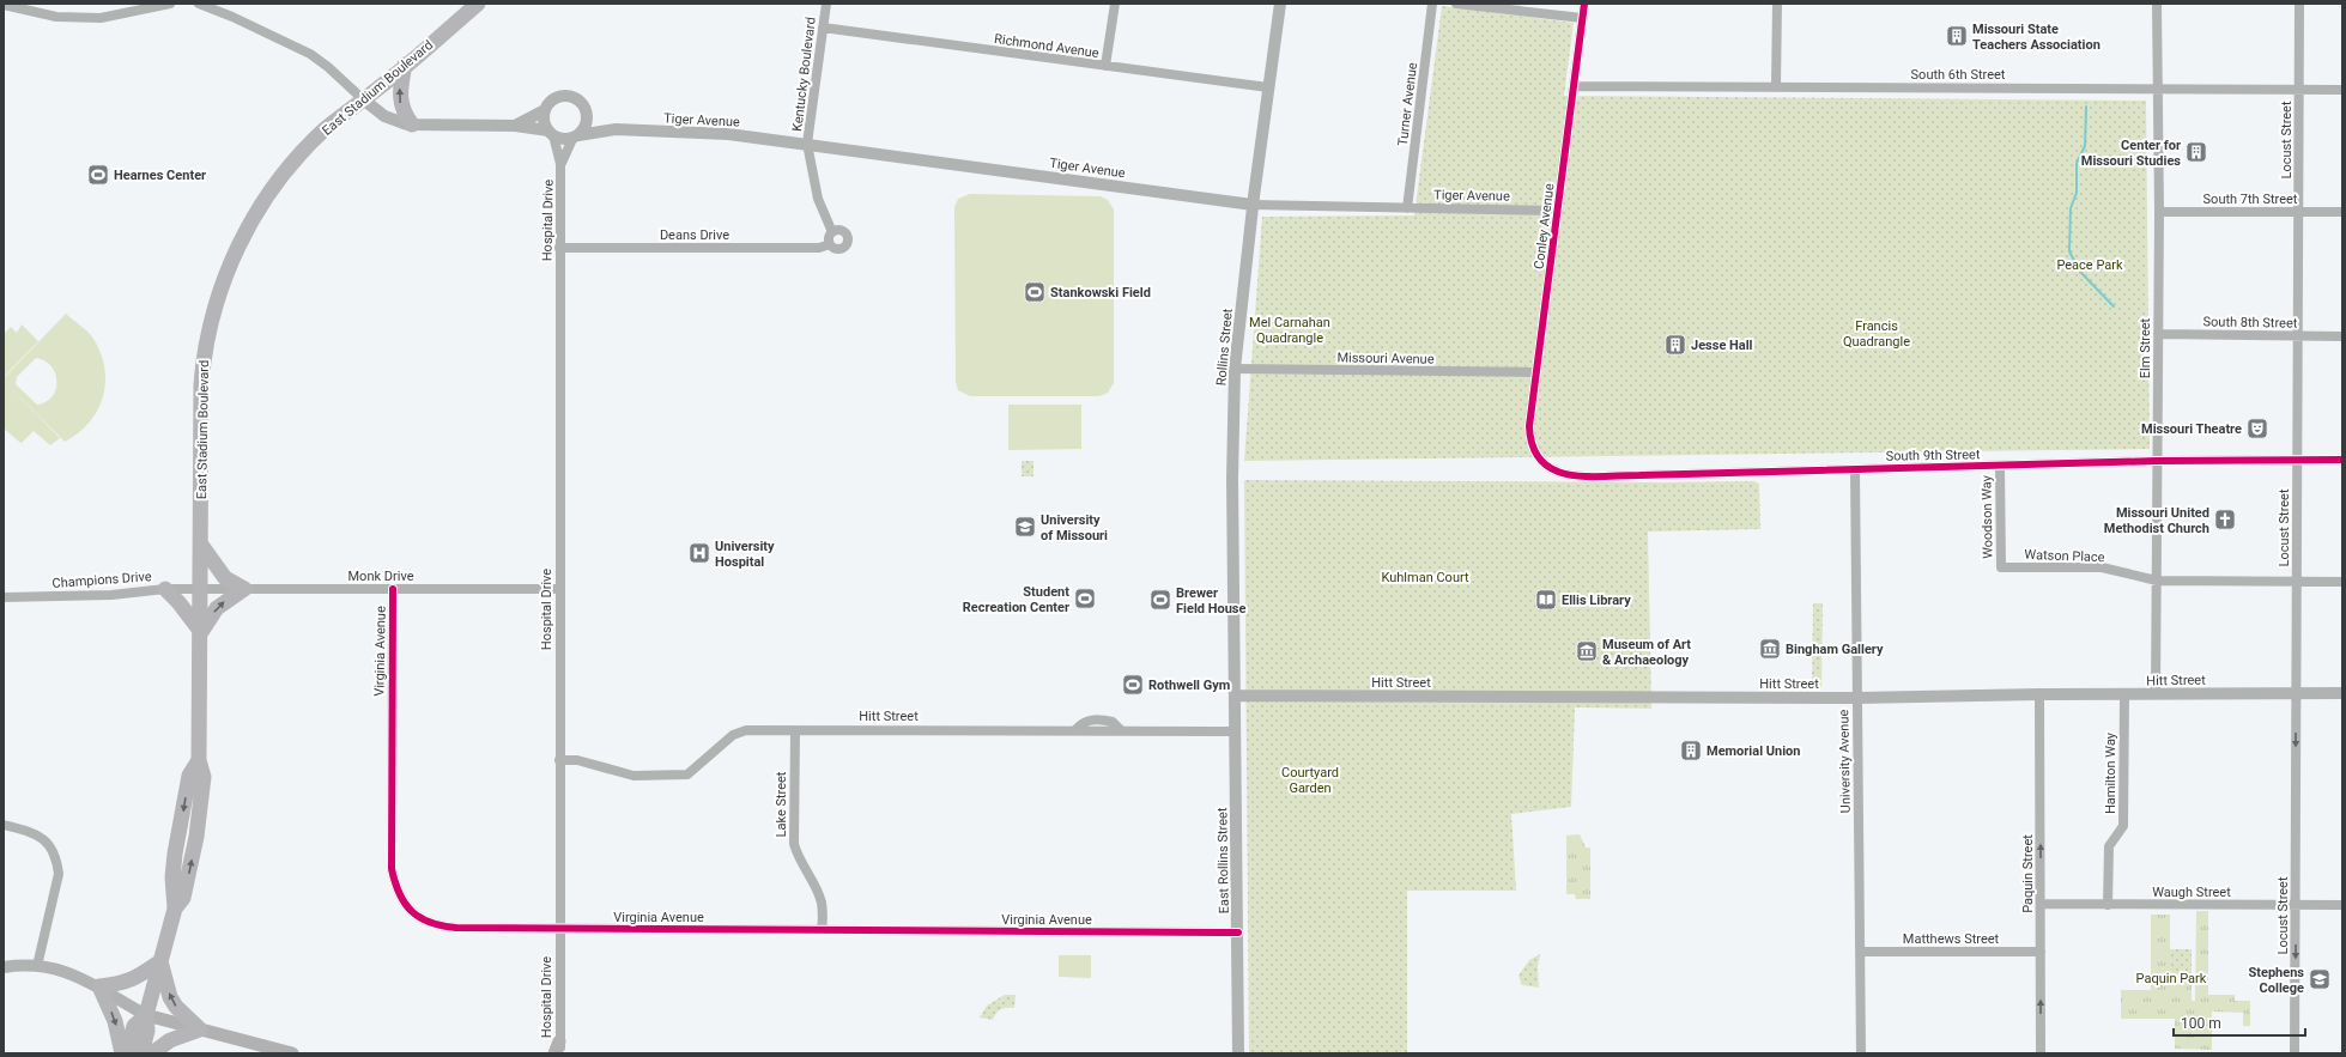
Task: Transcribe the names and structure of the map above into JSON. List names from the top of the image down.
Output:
{
  "streets": {
    "main road": ["East Stadium Boulevard"],
    "street": [
      "Richmond Avenue",
      "Kentucky Boulevard",
      "South 6th Street",
      "Turner Avenue",
      "Tiger Avenue",
      "Locust Street",
      "South 7th Street",
      "Hospital Drive",
      "Conley Avenue",
      "Deans Drive",
      "South 8th Street",
      "Rollins Street",
      "Elm Street",
      "Missouri Avenue",
      "South 9th Street",
      "Woodson Way",
      "Watson Place",
      "Monk Drive",
      "Champions Drive",
      "Virginia Avenue",
      "Hitt Street",
      "University Avenue",
      "Hamilton Way",
      "Lake Street",
      "East Rollins Street",
      "Paquin Street",
      "Waugh Street",
      "Matthews Street"
    ]
  },
  "crossings": [
    ["Richmond Avenue", "Kentucky Boulevard"],
    ["Richmond Avenue", "Rollins Street"],
    ["Kentucky Boulevard", "Tiger Avenue"],
    ["Kentucky Boulevard", "Deans Drive"],
    ["South 6th Street", "Locust Street"],
    ["South 6th Street", "Conley Avenue"],
    ["South 6th Street", "Elm Street"],
    ["East Stadium Boulevard", "Monk Drive"],
    ["East Stadium Boulevard", "Champions Drive"],
    ["Turner Avenue", "Tiger Avenue"],
    ["Tiger Avenue", "Hospital Drive"],
    ["Tiger Avenue", "Conley Avenue"],
    ["Tiger Avenue", "Rollins Street"],
    ["Locust Street", "South 7th Street"],
    ["Locust Street", "South 8th Street"],
    ["Locust Street", "South 9th Street"],
    ["Locust Street", "Watson Place"],
    ["Locust Street", "Hitt Street"],
    ["Locust Street", "Waugh Street"],
    ["South 7th Street", "Elm Street"],
    ["Hospital Drive", "Deans Drive"],
    ["Hospital Drive", "Monk Drive"],
    ["Hospital Drive", "Virginia Avenue"],
    ["Hospital Drive", "Hitt Street"],
    ["Conley Avenue", "Missouri Avenue"],
    ["Conley Avenue", "South 9th Street"],
    ["South 8th Street", "Elm Street"],
    ["Rollins Street", "Missouri Avenue"],
    ["Rollins Street", "Hitt Street"],
    ["Rollins Street", "East Rollins Street"],
    ["Elm Street", "South 9th Street"],
    ["Elm Street", "Watson Place"],
    ["Elm Street", "Hitt Street"],
    ["South 9th Street", "Woodson Way"],
    ["South 9th Street", "University Avenue"],
    ["Woodson Way", "Watson Place"],
    ["Monk Drive", "Champions Drive"],
    ["Monk Drive", "Virginia Avenue"],
    ["Virginia Avenue", "Lake Street"],
    ["Virginia Avenue", "East Rollins Street"],
    ["Hitt Street", "University Avenue"],
    ["Hitt Street", "Hamilton Way"],
    ["Hitt Street", "Lake Street"],
    ["Hitt Street", "East Rollins Street"],
    ["Hitt Street", "Paquin Street"],
    ["University Avenue", "Matthews Street"],
    ["Hamilton Way", "Waugh Street"],
    ["Paquin Street", "Waugh Street"],
    ["Paquin Street", "Matthews Street"]
  ],
  "one_way": ["Paquin Street"],
  "parks": [
    "Peace Park",
    "Mel Carnahan Quadrangle",
    "Francis Quadrangle",
    "Kuhlman Court",
    "Courtyard Garden",
    "Paquin Park"
  ],
  "places": {
    "building": [
      "Missouri State Teachers Association",
      "Center for Missouri Studies",
      "Jesse Hall",
      "Memorial Union"
    ],
    "sports": [
      "Hearnes Center",
      "Stankowski Field",
      "Student Recreation Center",
      "Brewer Field House",
      "Rothwell Gym"
    ],
    "theatre": ["Missouri Theatre"],
    "church": ["Missouri United Methodist Church"],
    "school or university": ["University of Missouri", "Stephens College"],
    "hospital": ["University Hospital"],
    "library": ["Ellis Library"],
    "museum": ["Bingham Gallery", "Museum of Art & Archaeology"]
  },
  "scale_bar": "100 m"
}
